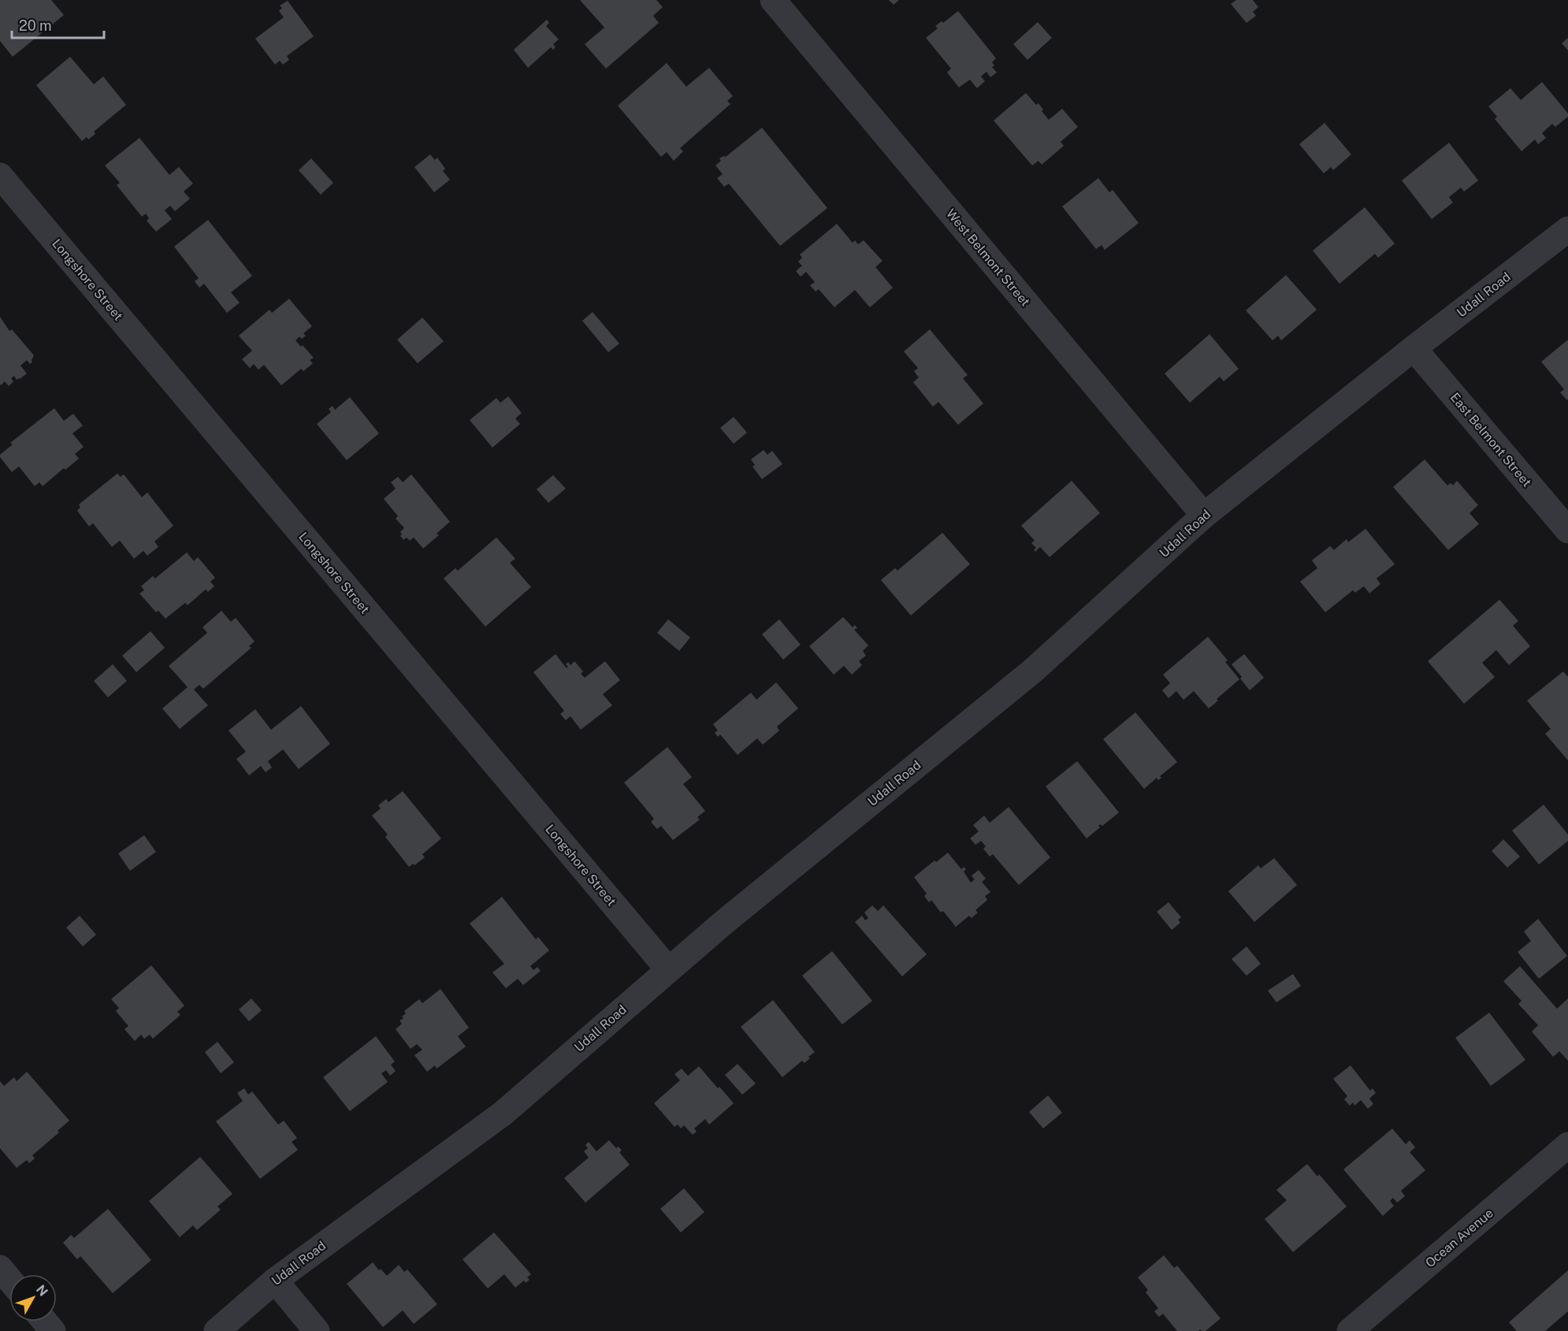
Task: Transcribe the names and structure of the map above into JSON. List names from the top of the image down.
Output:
{
  "streets": {
    "street": [
      "West Belmont Street",
      "Longshore Street",
      "Udall Road",
      "East Belmont Street",
      "Ocean Avenue"
    ]
  },
  "crossings": [
    ["West Belmont Street", "Udall Road"],
    ["Longshore Street", "Udall Road"],
    ["Udall Road", "East Belmont Street"]
  ],
  "scale_bar": "20 m",
  "north": "top right"
}
